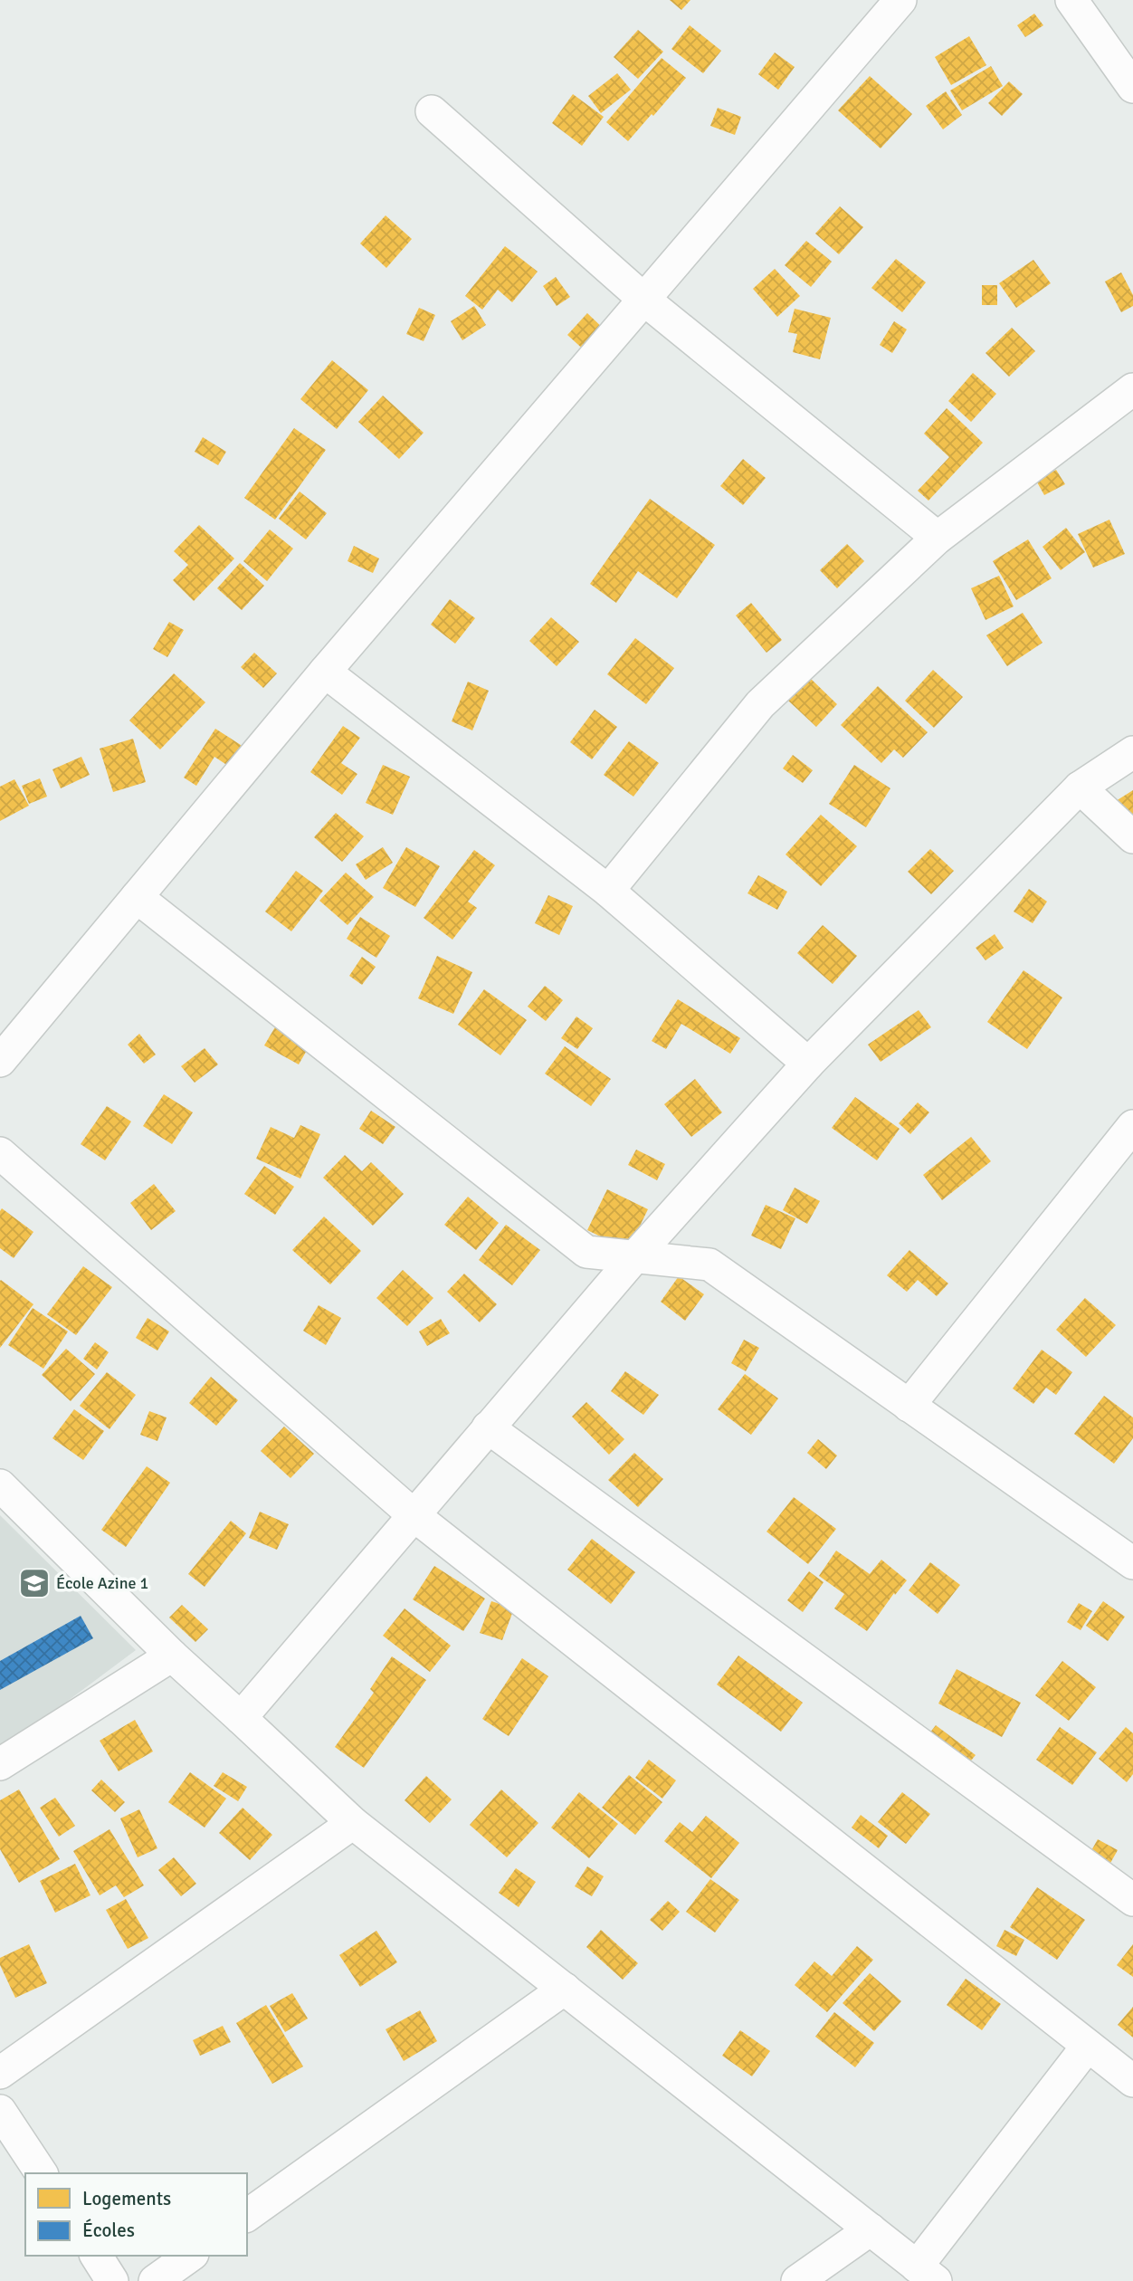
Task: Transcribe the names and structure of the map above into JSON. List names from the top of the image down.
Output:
{
  "places": {
    "school or university": ["École Azine 1"]
  },
  "legend": ["Logements", "Écoles"]
}
